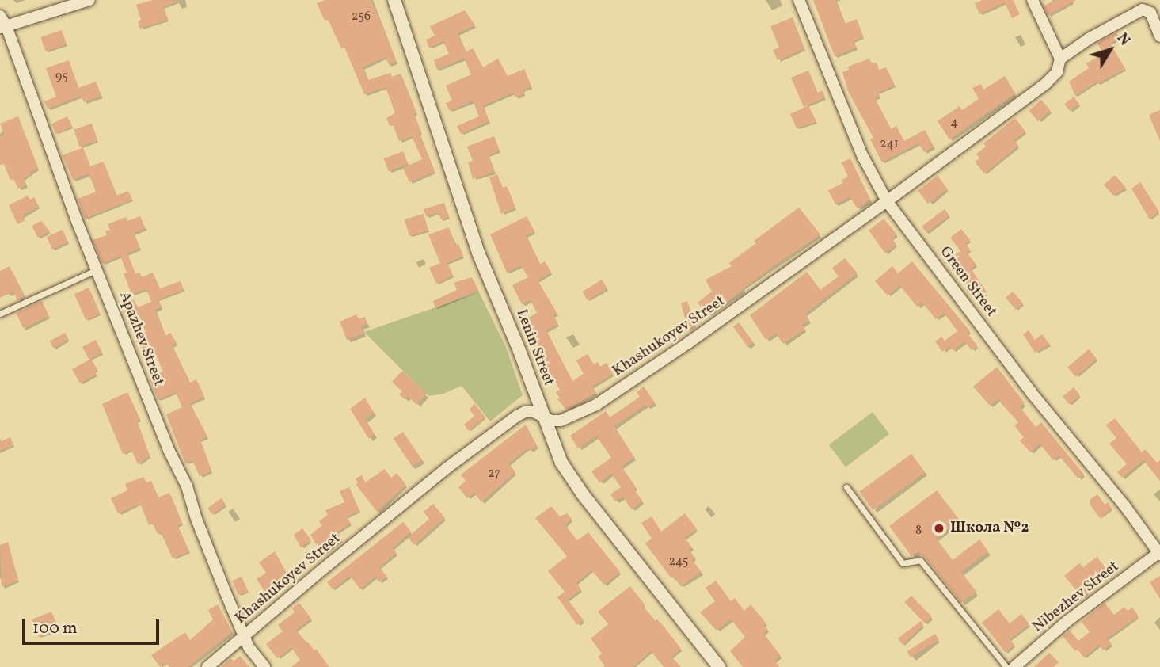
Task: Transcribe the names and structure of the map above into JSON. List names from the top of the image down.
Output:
{
  "streets": {
    "street": [
      "Green Street",
      "Khashukoyev Street",
      "Apazhev Street",
      "Lenin Street",
      "Nibezhev Street"
    ]
  },
  "crossings": [
    ["Green Street", "Khashukoyev Street"],
    ["Green Street", "Nibezhev Street"],
    ["Khashukoyev Street", "Apazhev Street"],
    ["Khashukoyev Street", "Lenin Street"]
  ],
  "places": ["Школа №2"],
  "house_numbers": [
    "256",
    "95",
    "4",
    "241",
    "27",
    "8",
    "245"
  ],
  "scale_bar": "100 m",
  "north": "top right"
}
